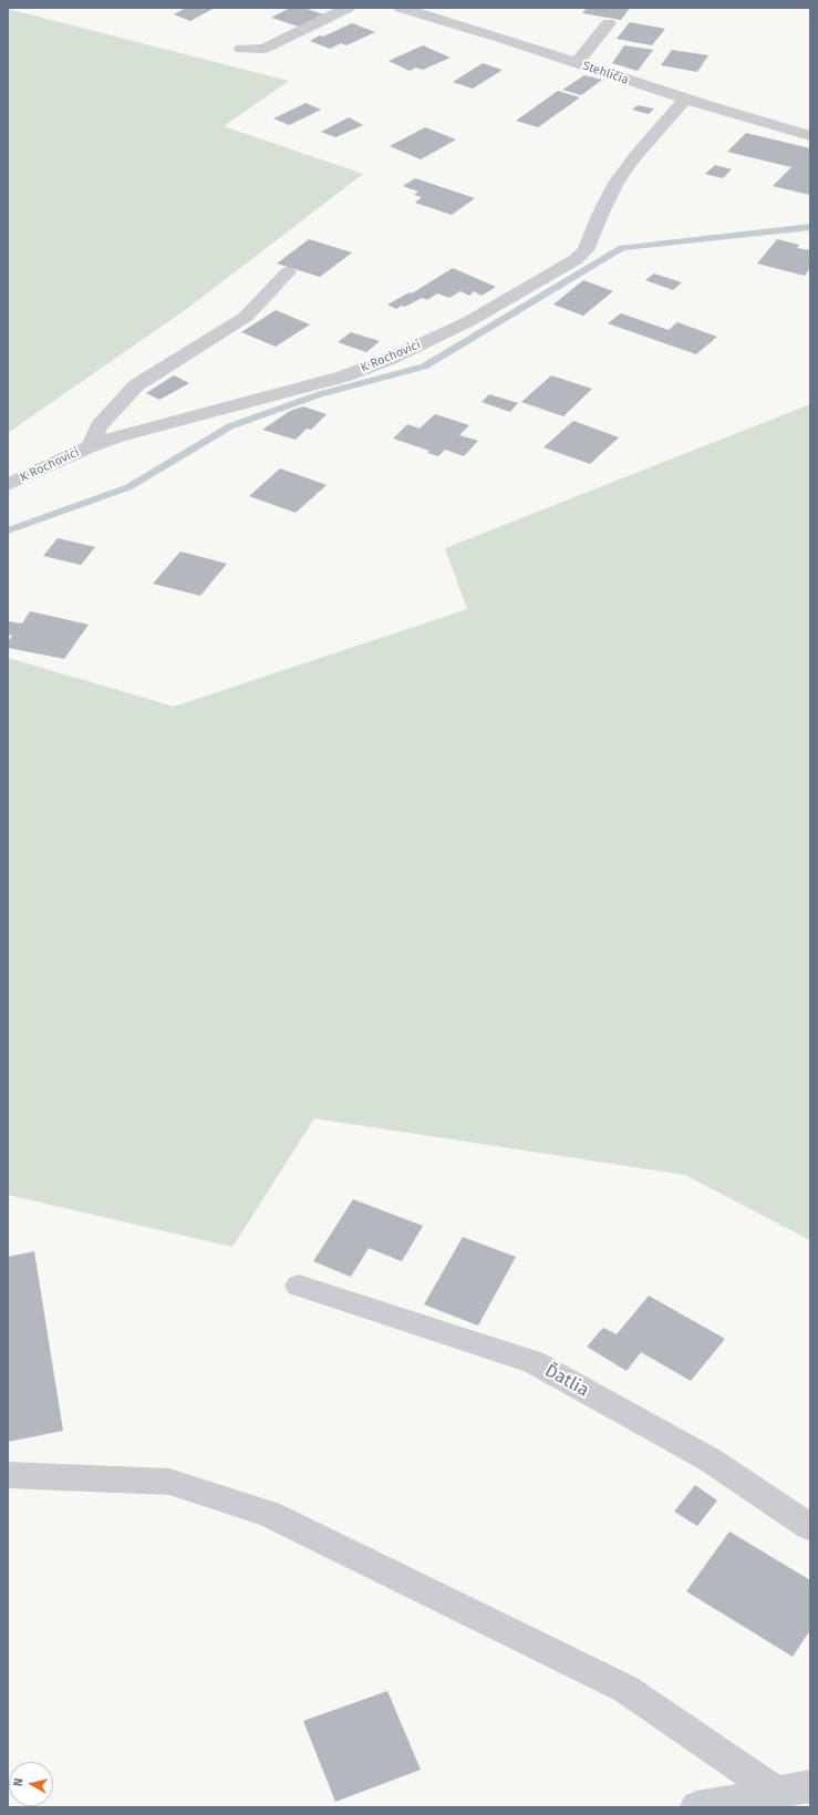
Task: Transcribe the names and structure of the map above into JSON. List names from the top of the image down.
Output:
{
  "streets": {
    "street": ["Stehličia", "K Rochovici", "Ďatlia"]
  },
  "crossings": [
    ["Stehličia", "K Rochovici"]
  ],
  "north": "left"
}
